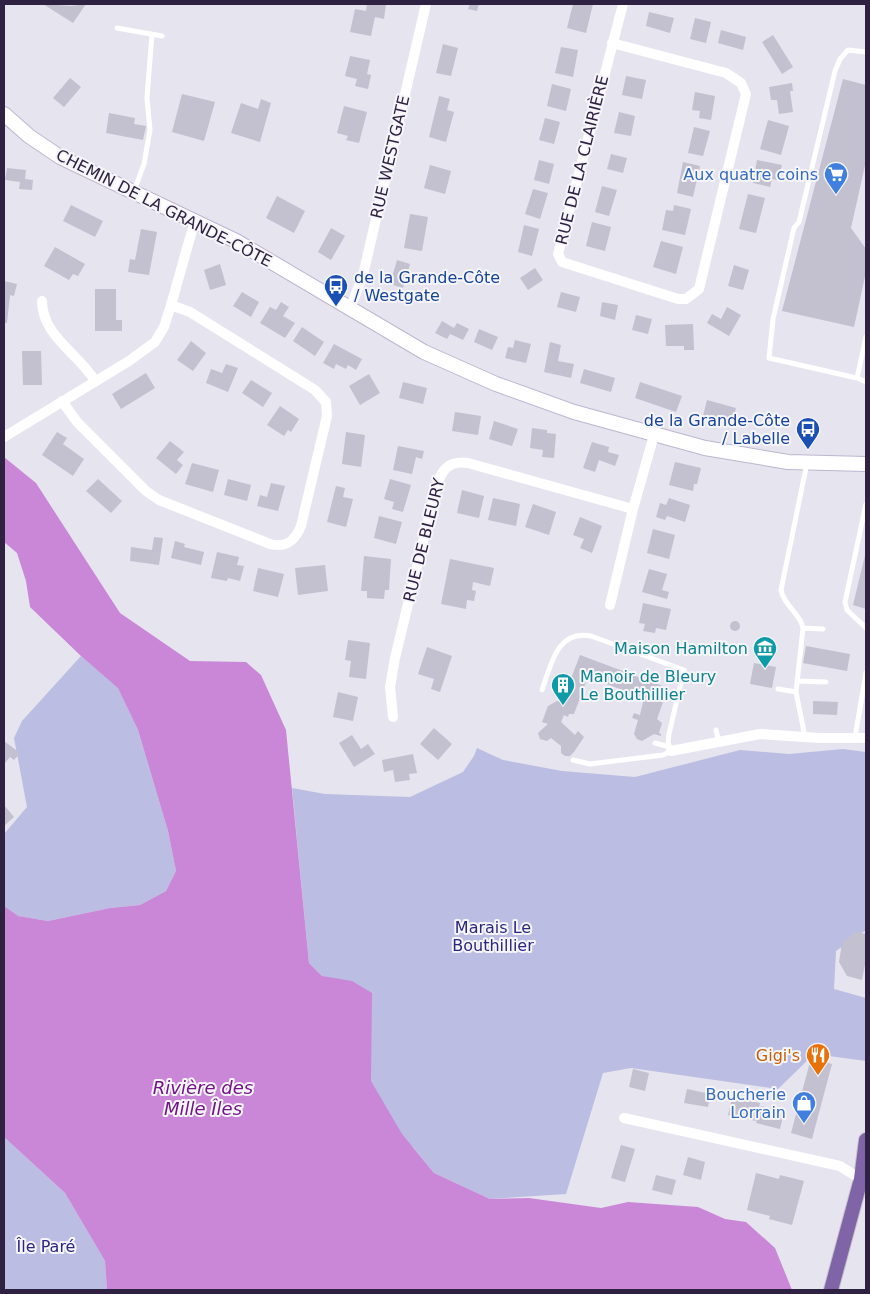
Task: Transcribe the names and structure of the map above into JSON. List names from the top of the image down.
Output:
{
  "streets": {
    "main road": ["CHEMIN DE LA GRANDE-CÔTE"],
    "street": ["RUE WESTGATE", "RUE DE LA CLAIRIÈRE", "RUE DE BLEURY"]
  },
  "crossings": [
    ["RUE WESTGATE", "CHEMIN DE LA GRANDE-CÔTE"]
  ],
  "water": ["Rivière des Mille Îles"],
  "parks": ["Marais Le Bouthillier", "Île Paré"],
  "places": {
    "supermarket": ["Aux quatre coins"],
    "bus stop": ["de la Grande-Côte / Westgate", "de la Grande-Côte / Labelle"],
    "museum": ["Maison Hamilton"],
    "building": ["Manoir de Bleury Le Bouthillier"],
    "restaurant": ["Gigi's"],
    "shop": ["Boucherie Lorrain"]
  }
}
